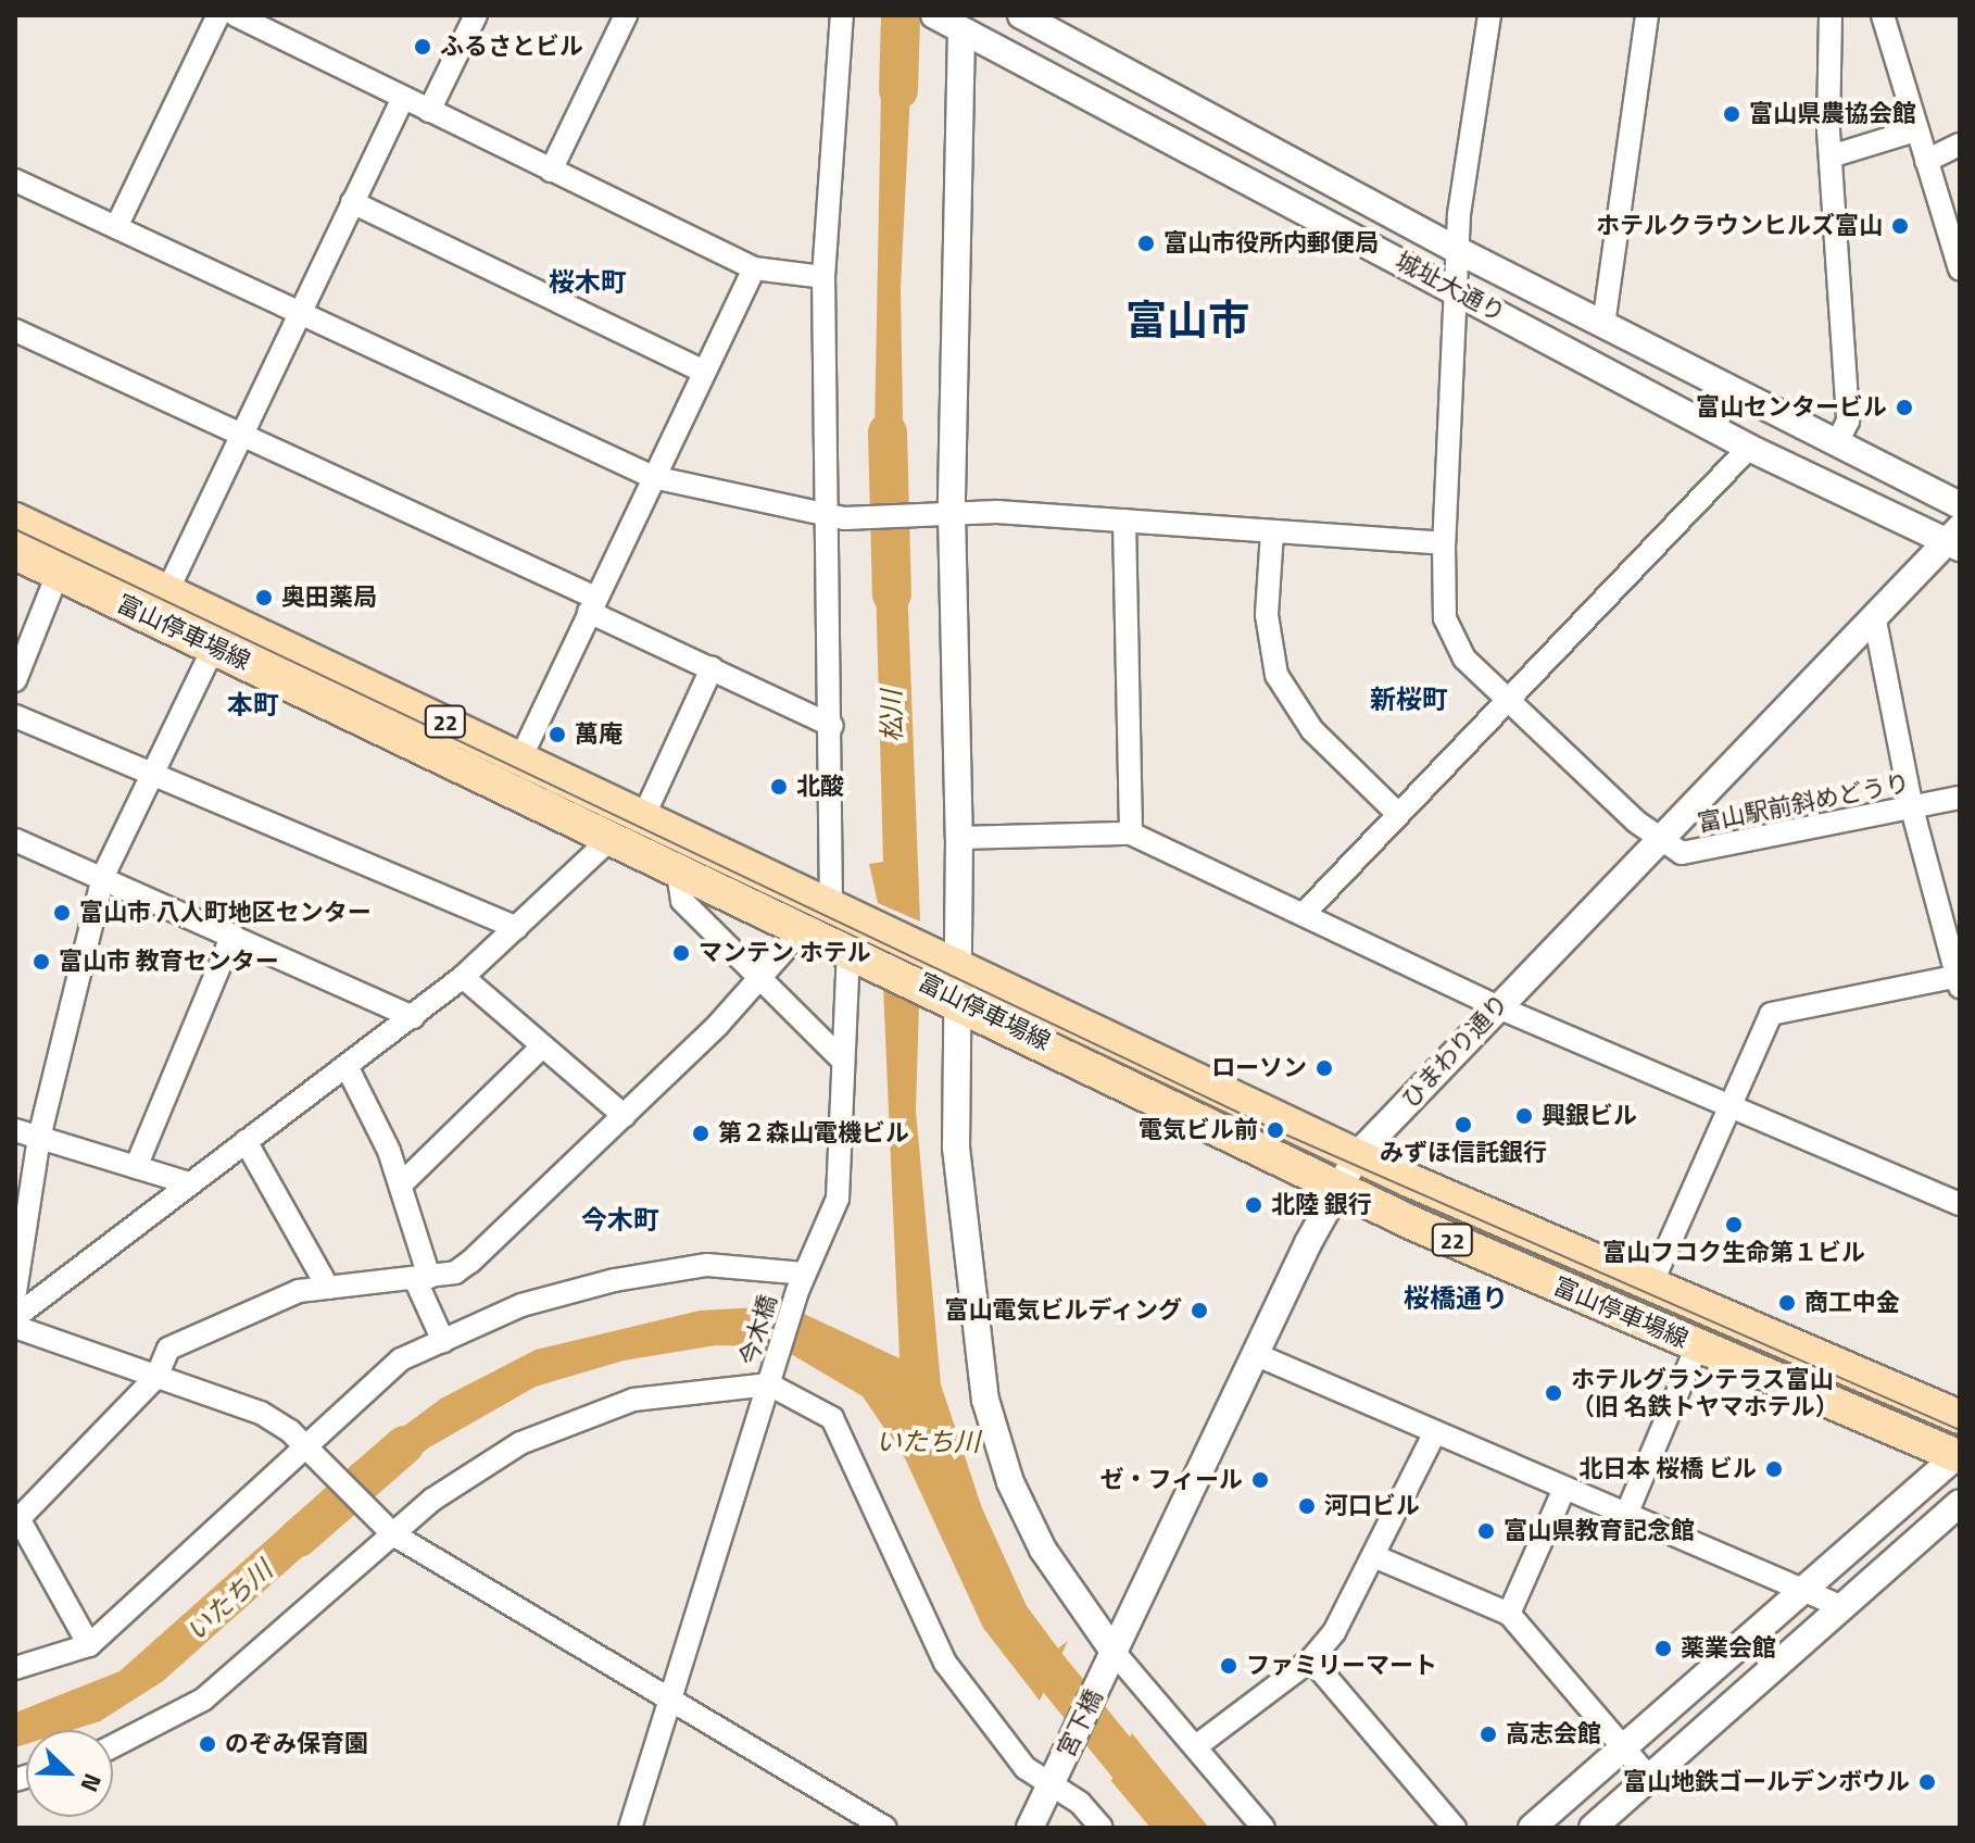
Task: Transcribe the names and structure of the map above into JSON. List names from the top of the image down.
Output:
{
  "streets": {
    "main road": ["富山停車場線", "22"],
    "street": [
      "城址大通り",
      "富山駅前斜めどうり",
      "ひまわり通り",
      "今木橋",
      "宮下橋"
    ]
  },
  "crossings": [
    ["城址大通り", "ひまわり通り"],
    ["富山停車場線", "ひまわり通り"],
    ["富山停車場線", "今木橋"],
    ["富山駅前斜めどうり", "ひまわり通り"],
    ["ひまわり通り", "宮下橋"]
  ],
  "districts": [
    "桜木町",
    "富山市",
    "新桜町",
    "本町",
    "今木町",
    "桜橋通り"
  ],
  "water": ["松川", "いたち川"],
  "places": [
    "ふるさとビル",
    "富山県農協会館",
    "ホテルクラウンヒルズ富山",
    "富山市役所内郵便局",
    "富山センタービル",
    "奥田薬局",
    "萬庵",
    "北酸",
    "富山市 八人町地区センター",
    "マンテン ホテル",
    "富山市 教育センター",
    "ローソン",
    "興銀ビル",
    "みずほ信託銀行",
    "電気ビル前",
    "第２森山電機ビル",
    "北陸 銀行",
    "富山フコク生命第１ビル",
    "商工中金",
    "富山電気ビルディング",
    "ホテルグランテラス富山 （旧 名鉄トヤマホテル）",
    "北日本 桜橋 ビル",
    "ゼ・フィール",
    "河口ビル",
    "富山県教育記念館",
    "薬業会館",
    "ファミリーマート",
    "高志会館",
    "のぞみ保育園",
    "富山地鉄ゴールデンボウル"
  ],
  "north": "bottom right"
}
